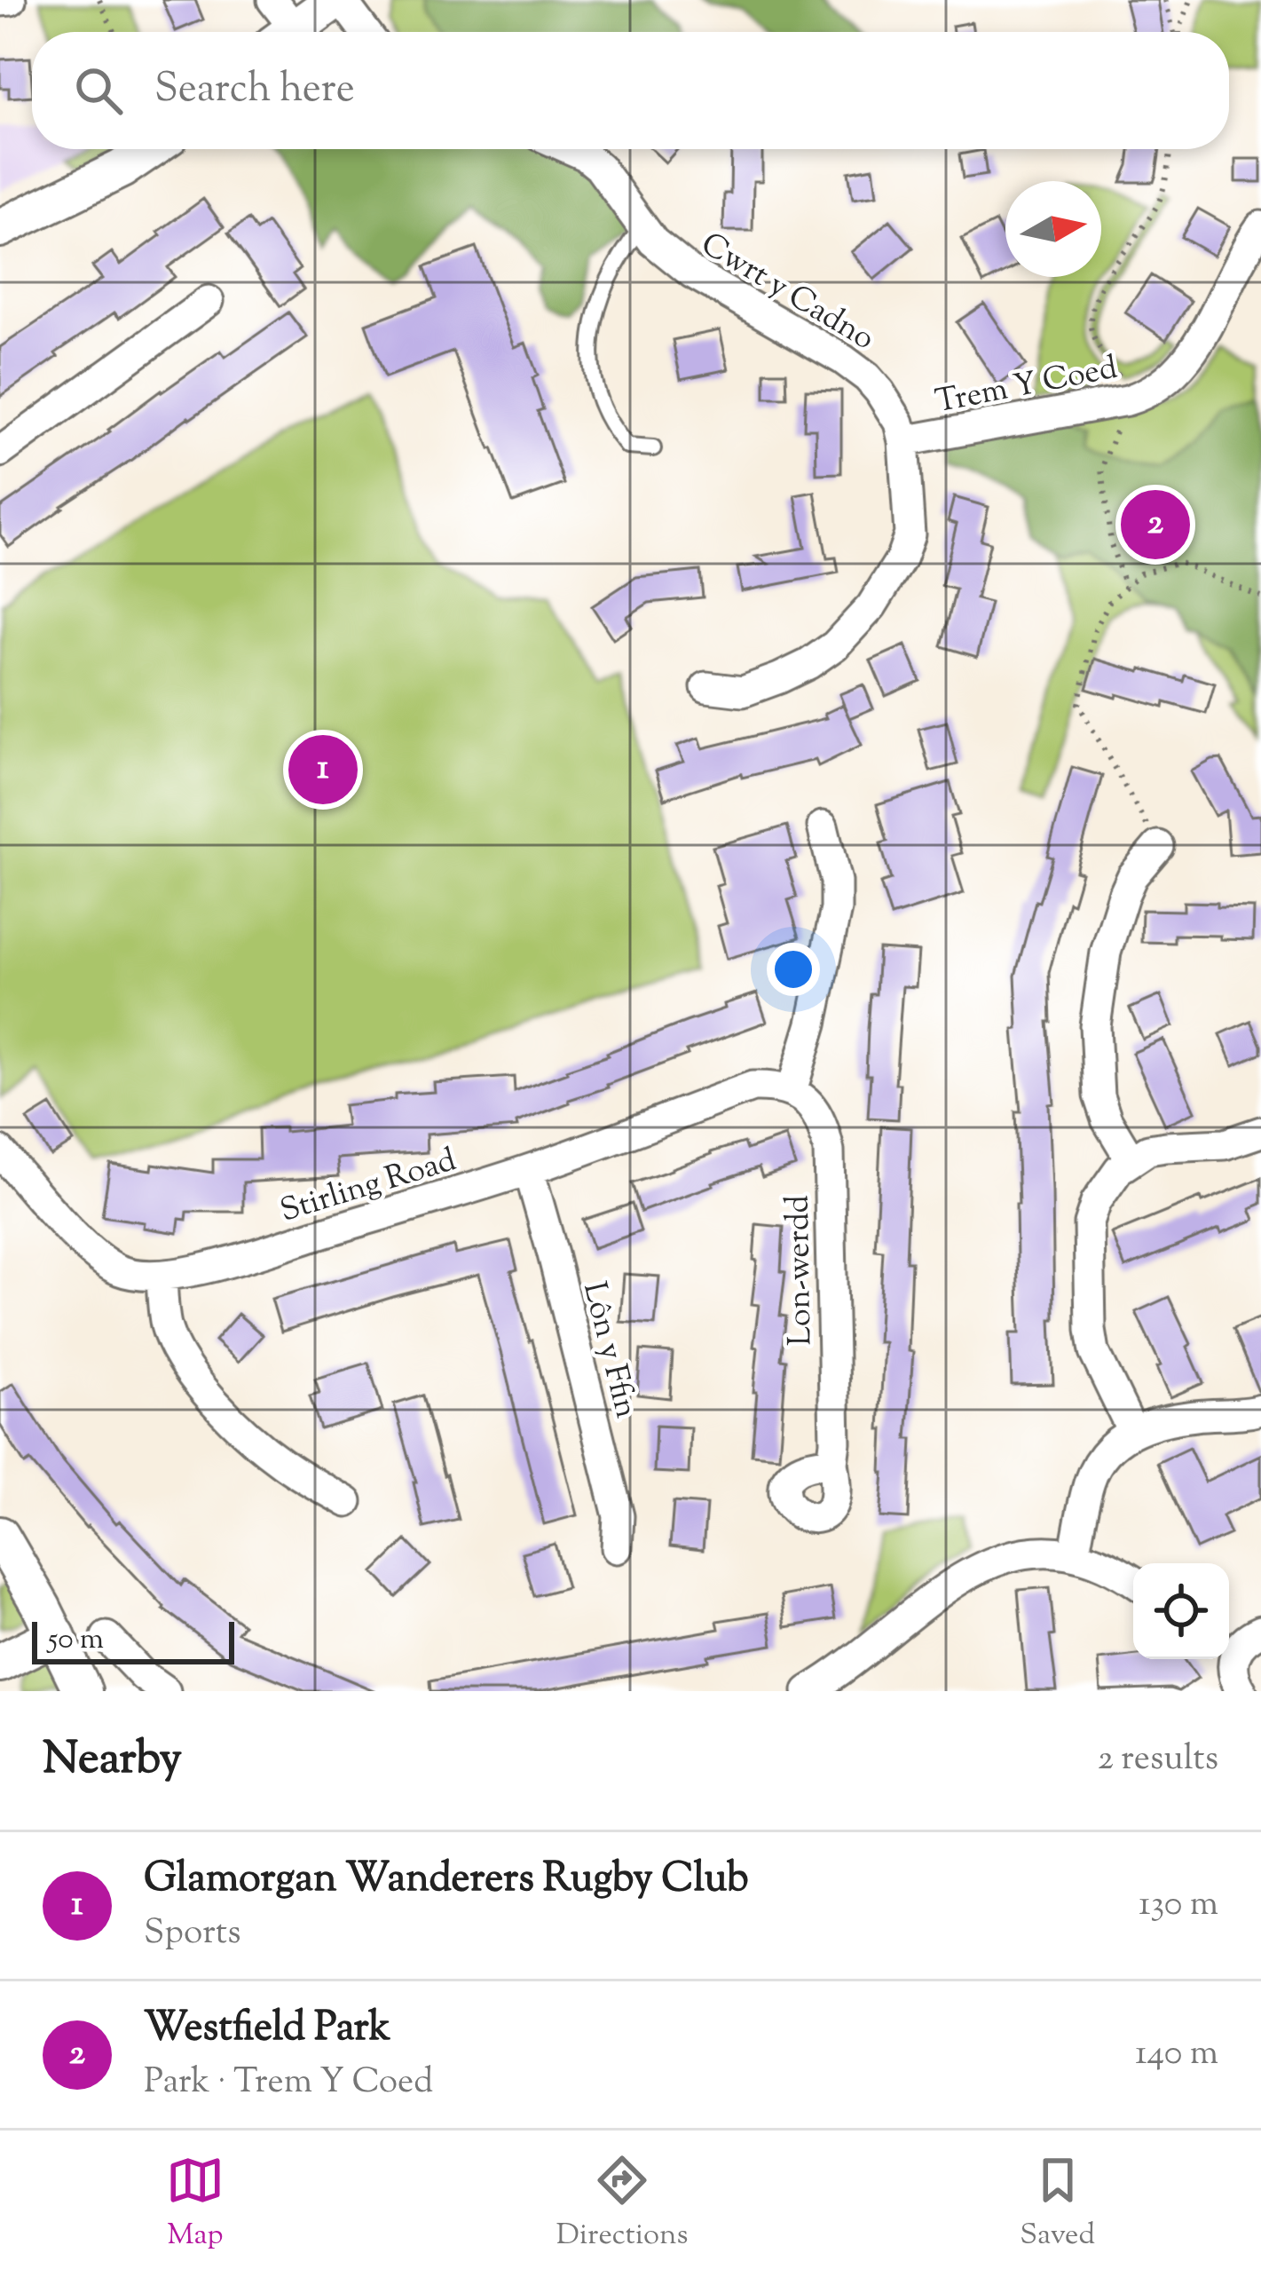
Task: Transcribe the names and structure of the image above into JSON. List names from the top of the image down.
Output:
{
  "streets": {
    "street": [
      "Cwrt y Cadno",
      "Trem Y Coed",
      "Stirling Road",
      "Lon-werdd",
      "Lôn y Ffin"
    ]
  },
  "crossings": [
    ["Cwrt y Cadno", "Trem Y Coed"],
    ["Stirling Road", "Lon-werdd"],
    ["Stirling Road", "Lôn y Ffin"]
  ],
  "scale_bar": "50 m",
  "north": "right",
  "page": {
    "search": "Search here",
    "pins": ["2", "1"],
    "scale": "50 m",
    "heading": ["Nearby", "2 results"],
    "list": [
      {
        "mark": "1",
        "name": "Glamorgan Wanderers Rugby Club",
        "note": "Sports",
        "value": "130 m"
      },
      {
        "mark": "2",
        "name": "Westfield Park",
        "note": "Park · Trem Y Coed",
        "value": "140 m"
      }
    ],
    "nav": ["Map", "Directions", "Saved"]
  }
}
